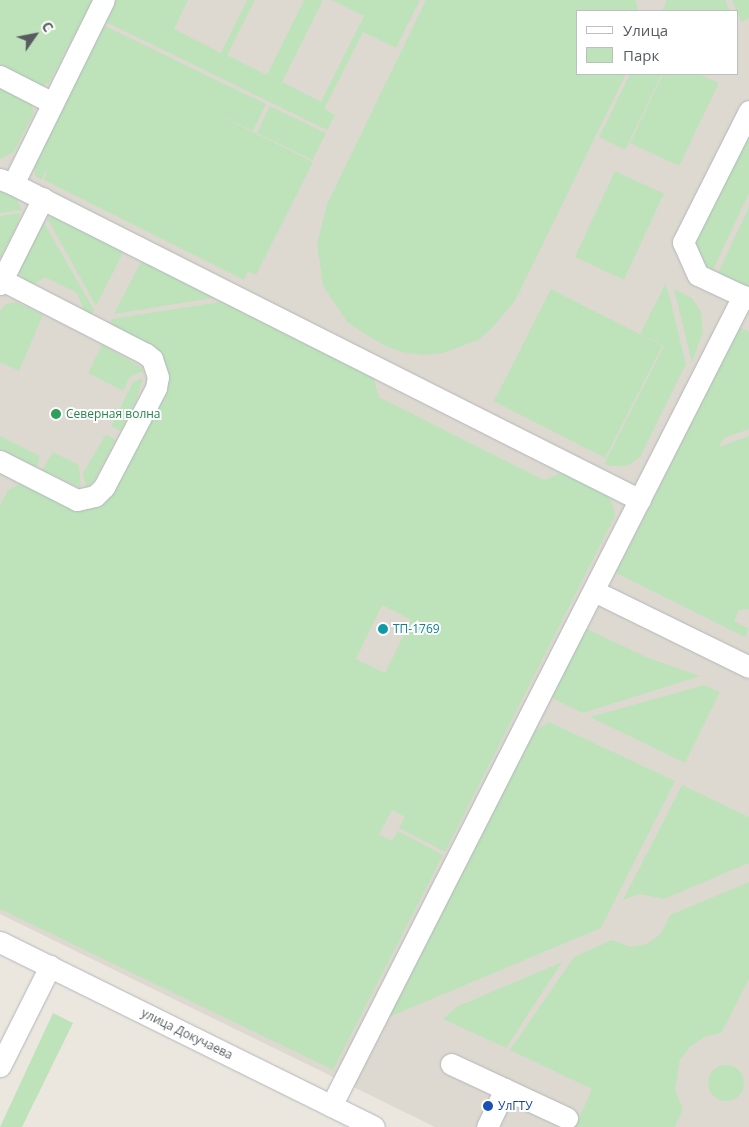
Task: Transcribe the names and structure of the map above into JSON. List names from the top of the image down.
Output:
{
  "streets": {
    "street": ["улица Докучаева"]
  },
  "places": ["Северная волна", "ТП-1769", "УлГТУ"],
  "legend": ["Улица", "Парк"],
  "north": "top right"
}
